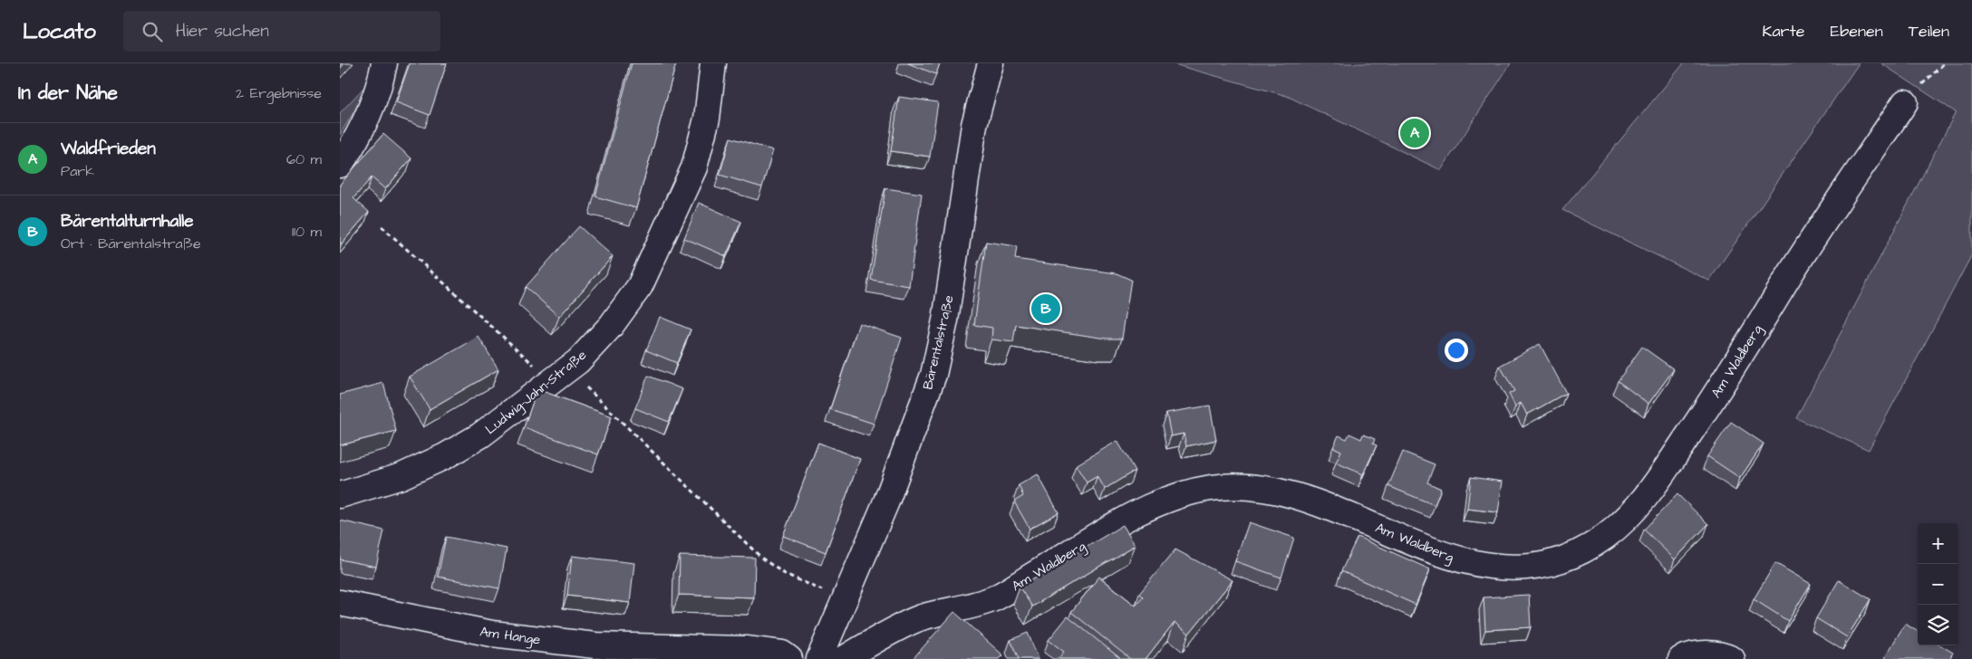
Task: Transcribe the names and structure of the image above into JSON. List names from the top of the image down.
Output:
{
  "streets": {
    "street": [
      "Bärentalstraße",
      "Am Waldberg",
      "Ludwig-Jahn-Straße",
      "Am Hange"
    ]
  },
  "page": {
    "header": "Locato",
    "search": "Hier suchen",
    "nav": ["Karte", "Ebenen", "Teilen"],
    "heading": ["In der Nähe", "2 Ergebnisse"],
    "pins": ["A", "B"],
    "list": [
      {
        "mark": "A",
        "name": "Waldfrieden",
        "note": "Park",
        "value": "60 m"
      },
      {
        "mark": "B",
        "name": "Bärentalturnhalle",
        "note": "Ort · Bärentalstraße",
        "value": "110 m"
      }
    ],
    "map_buttons": ["+", "−"]
  }
}
